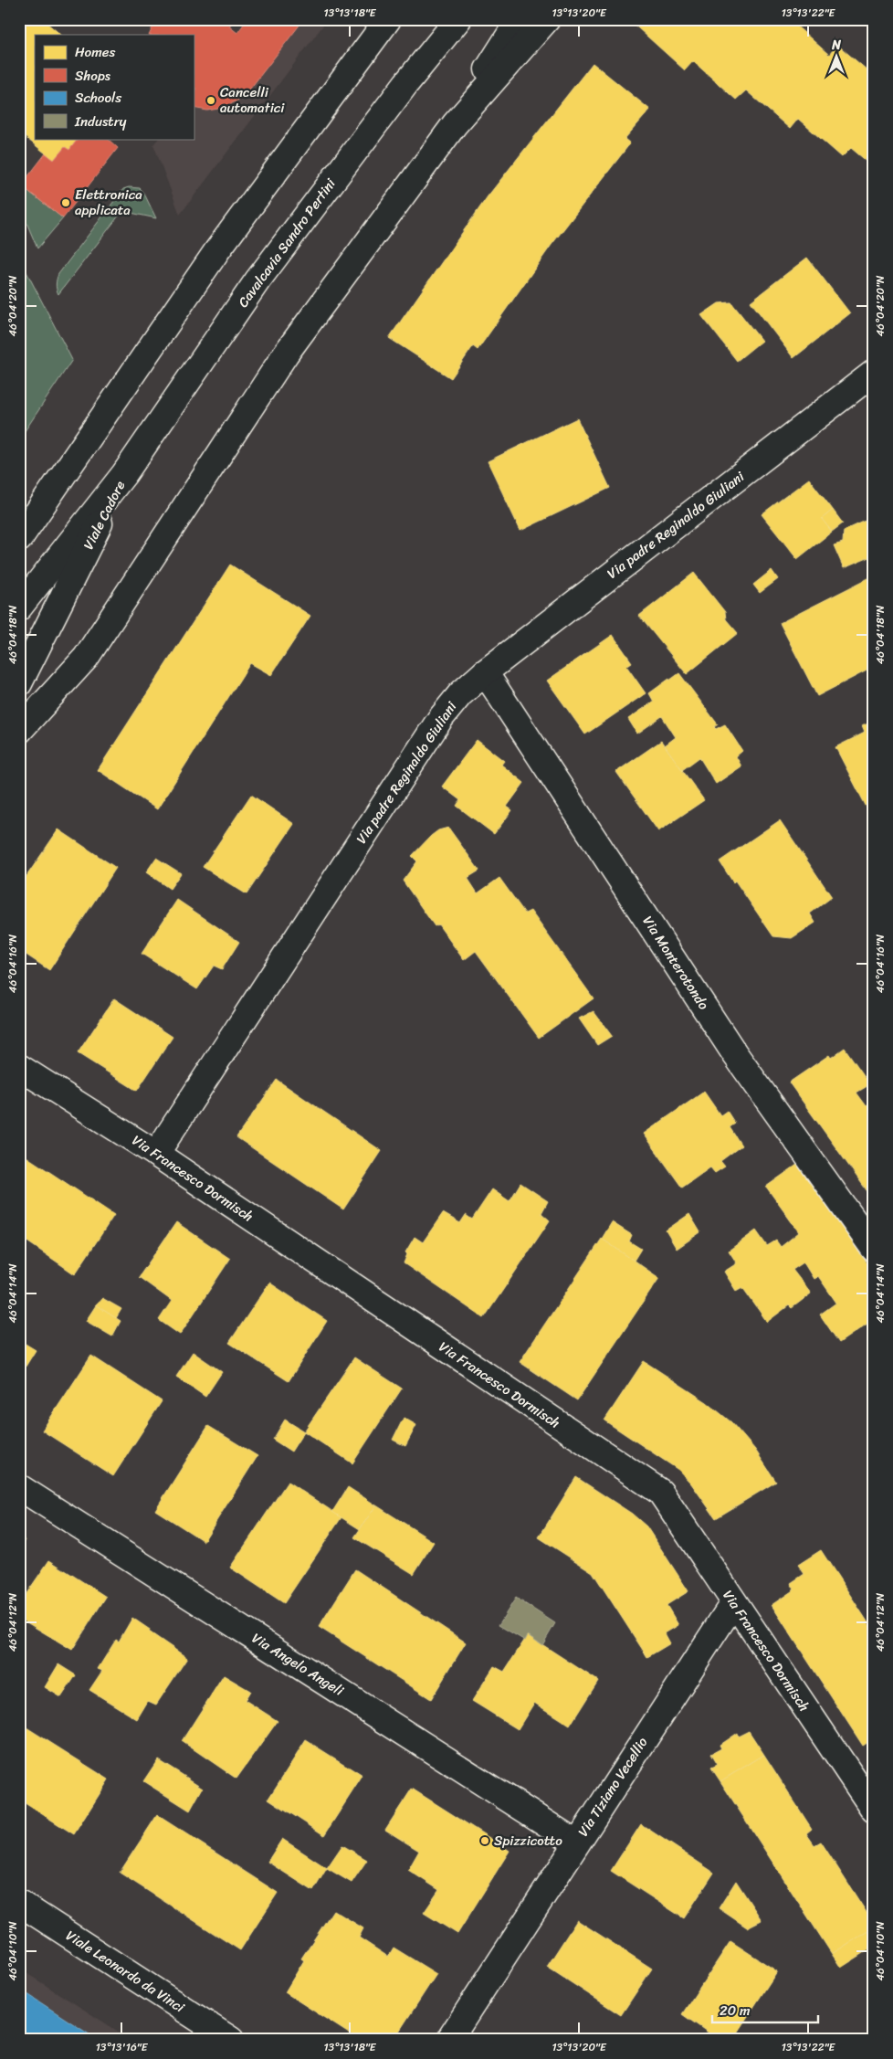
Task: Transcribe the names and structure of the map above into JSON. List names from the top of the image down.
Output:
{
  "streets": {
    "street": [
      "Cavalcavia Sandro Pertini",
      "Viale Cadore",
      "Via padre Reginaldo Giuliani",
      "Via Monterotondo",
      "Via Francesco Dormisch",
      "Via Angelo Angeli",
      "Via Tiziano Vecellio",
      "Viale Leonardo da Vinci"
    ]
  },
  "crossings": [
    ["Cavalcavia Sandro Pertini", "Viale Cadore"],
    ["Via padre Reginaldo Giuliani", "Via Monterotondo"],
    ["Via padre Reginaldo Giuliani", "Via Francesco Dormisch"],
    ["Via Francesco Dormisch", "Via Tiziano Vecellio"],
    ["Via Angelo Angeli", "Via Tiziano Vecellio"]
  ],
  "places": ["Cancelli automatici", "Elettronica applicata", "Spizzicotto"],
  "legend": [
    "Homes",
    "Shops",
    "Schools",
    "Industry"
  ],
  "scale_bar": "20 m",
  "north": "top",
  "coordinates": [
    "13°13'18\"E",
    "13°13'20\"E",
    "13°13'22\"E",
    "46°04'20\"N",
    "46°04'18\"N",
    "46°04'16\"N",
    "46°04'14\"N",
    "46°04'12\"N",
    "46°04'10\"N",
    "13°13'16\"E"
  ]
}
